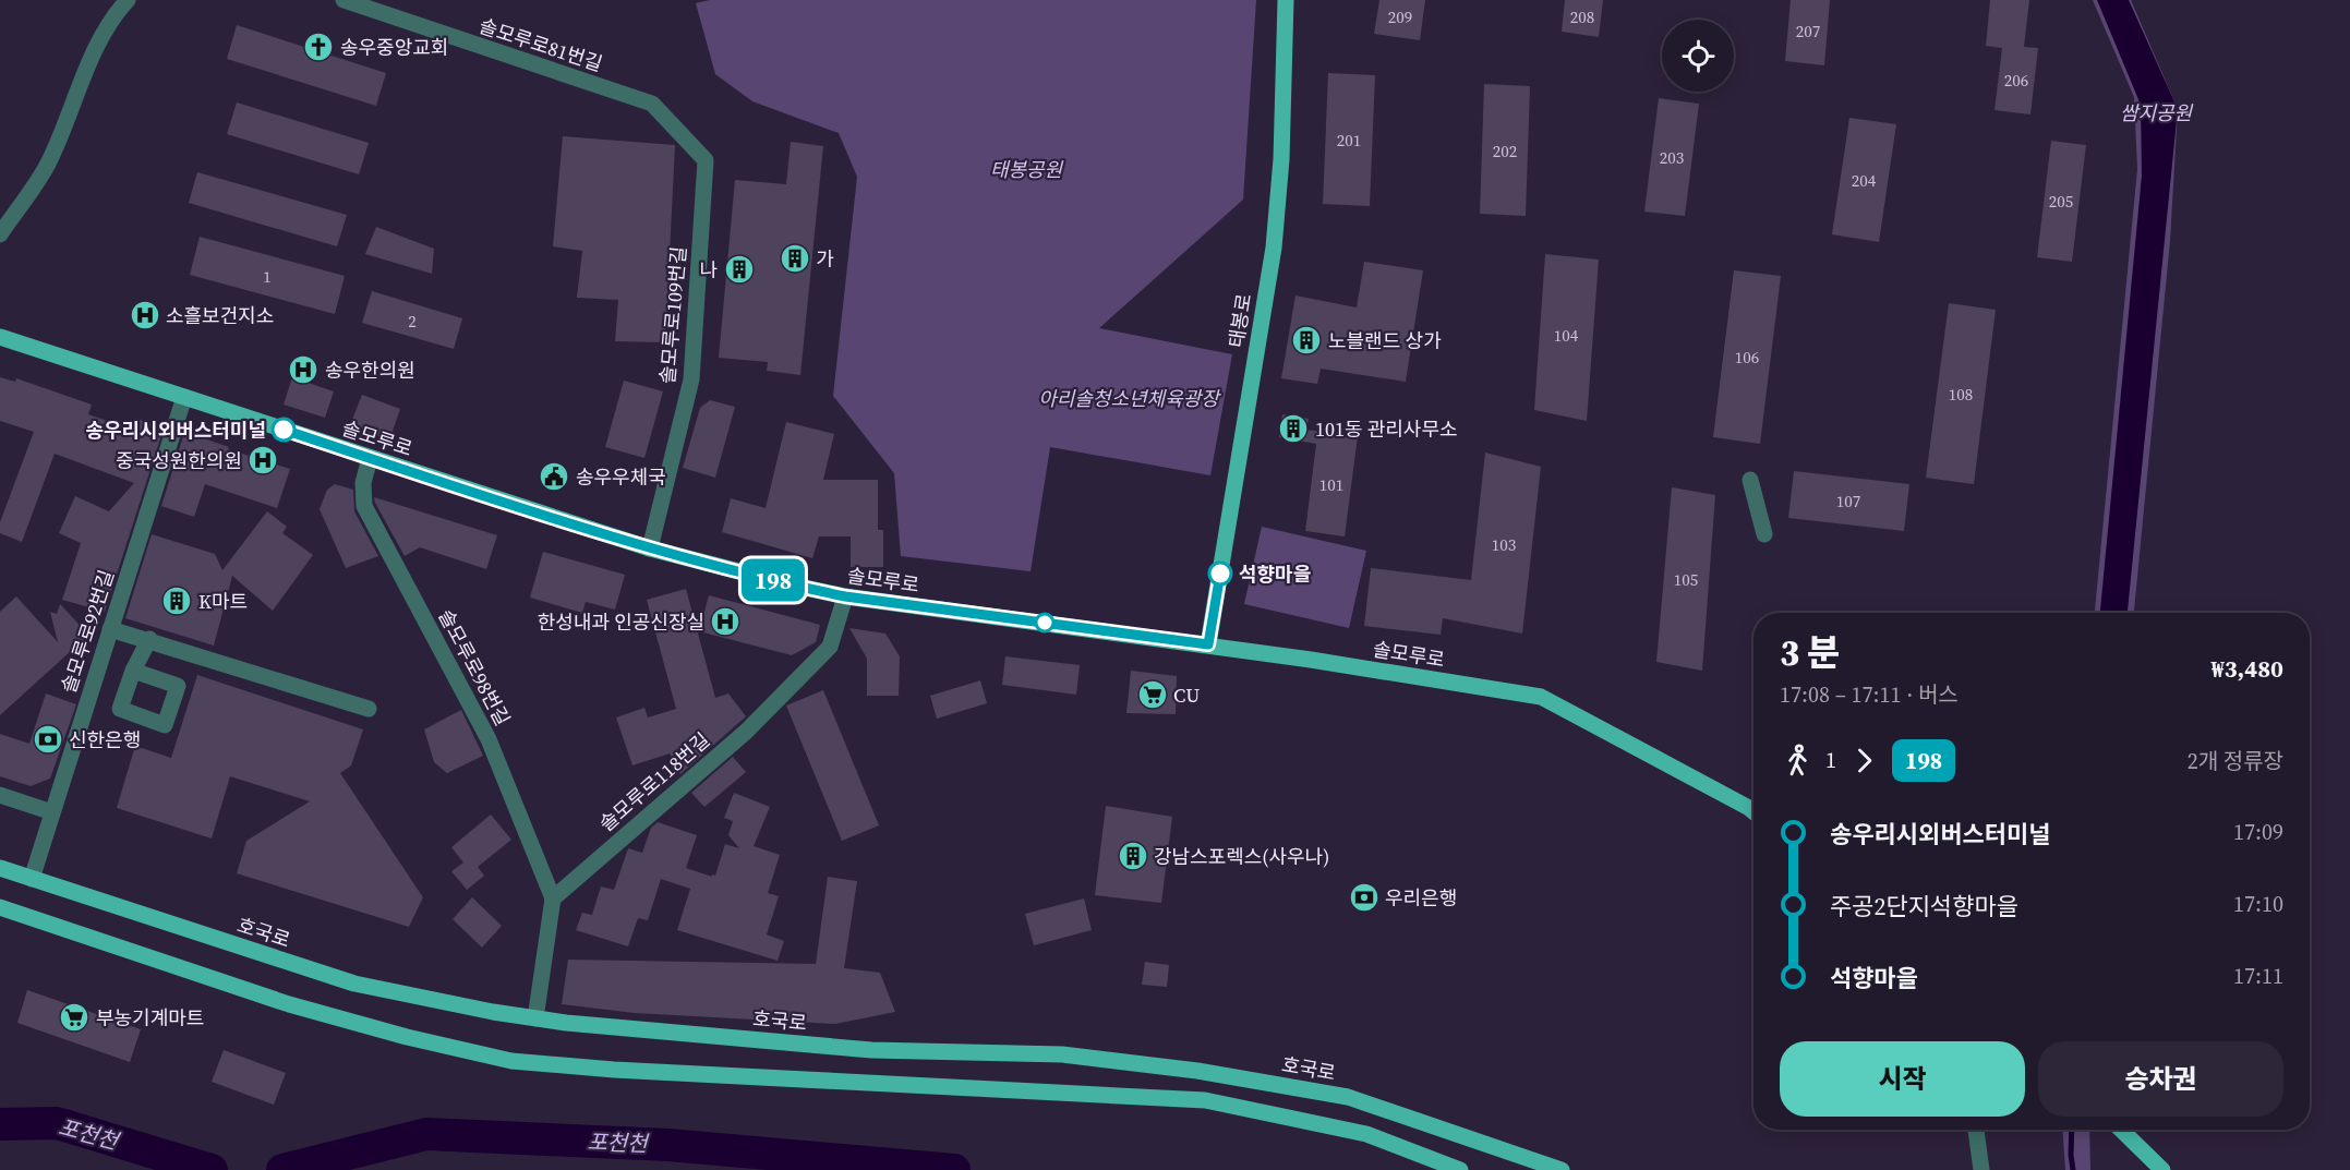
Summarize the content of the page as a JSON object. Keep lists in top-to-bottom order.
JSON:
{
  "streets": {
    "main road": ["태봉로", "솔모루로", "호국로"],
    "street": [
      "솔모루로81번길",
      "솔모루로109번길",
      "솔모루로92번길",
      "솔모루로98번길",
      "솔모루로118번길"
    ]
  },
  "crossings": [
    ["솔모루로81번길", "솔모루로109번길"],
    ["솔모루로109번길", "솔모루로"],
    ["태봉로", "솔모루로"],
    ["솔모루로", "솔모루로92번길"],
    ["솔모루로", "솔모루로98번길"],
    ["솔모루로", "솔모루로118번길"],
    ["솔모루로92번길", "호국로"],
    ["솔모루로98번길", "솔모루로118번길"]
  ],
  "water": ["포천천"],
  "parks": ["쌈지공원", "태봉공원", "아리솔청소년체육광장"],
  "places": {
    "church": ["송우중앙교회"],
    "building": [
      "가",
      "나",
      "노블랜드 상가",
      "101동 관리사무소",
      "K마트",
      "강남스포렉스(사우나)"
    ],
    "hospital": [
      "소흘보건지소",
      "송우한의원",
      "중국성원한의원",
      "한성내과 인공신장실"
    ],
    "other": ["송우리시외버스터미널", "석향마을"],
    "public building": ["송우우체국"],
    "supermarket": ["CU", "부농기계마트"],
    "bank": ["신한은행", "우리은행"]
  },
  "lines": ["bus line 198"],
  "house_numbers": [
    "209",
    "208",
    "207",
    "206",
    "201",
    "202",
    "203",
    "204",
    "205",
    "1",
    "2",
    "104",
    "106",
    "108",
    "101",
    "107",
    "103",
    "105"
  ],
  "page": {
    "on_map": "198",
    "heading": ["3 분", "17:08 – 17:11 · 버스", "₩3,480"],
    "legs": ["1", "198", "2개 정류장"],
    "list": [
      {
        "name": "송우리시외버스터미널",
        "value": "17:09"
      },
      {
        "name": "주공2단지석향마을",
        "value": "17:10"
      },
      {
        "name": "석향마을",
        "value": "17:11"
      }
    ],
    "buttons": ["시작", "승차권"]
  }
}
